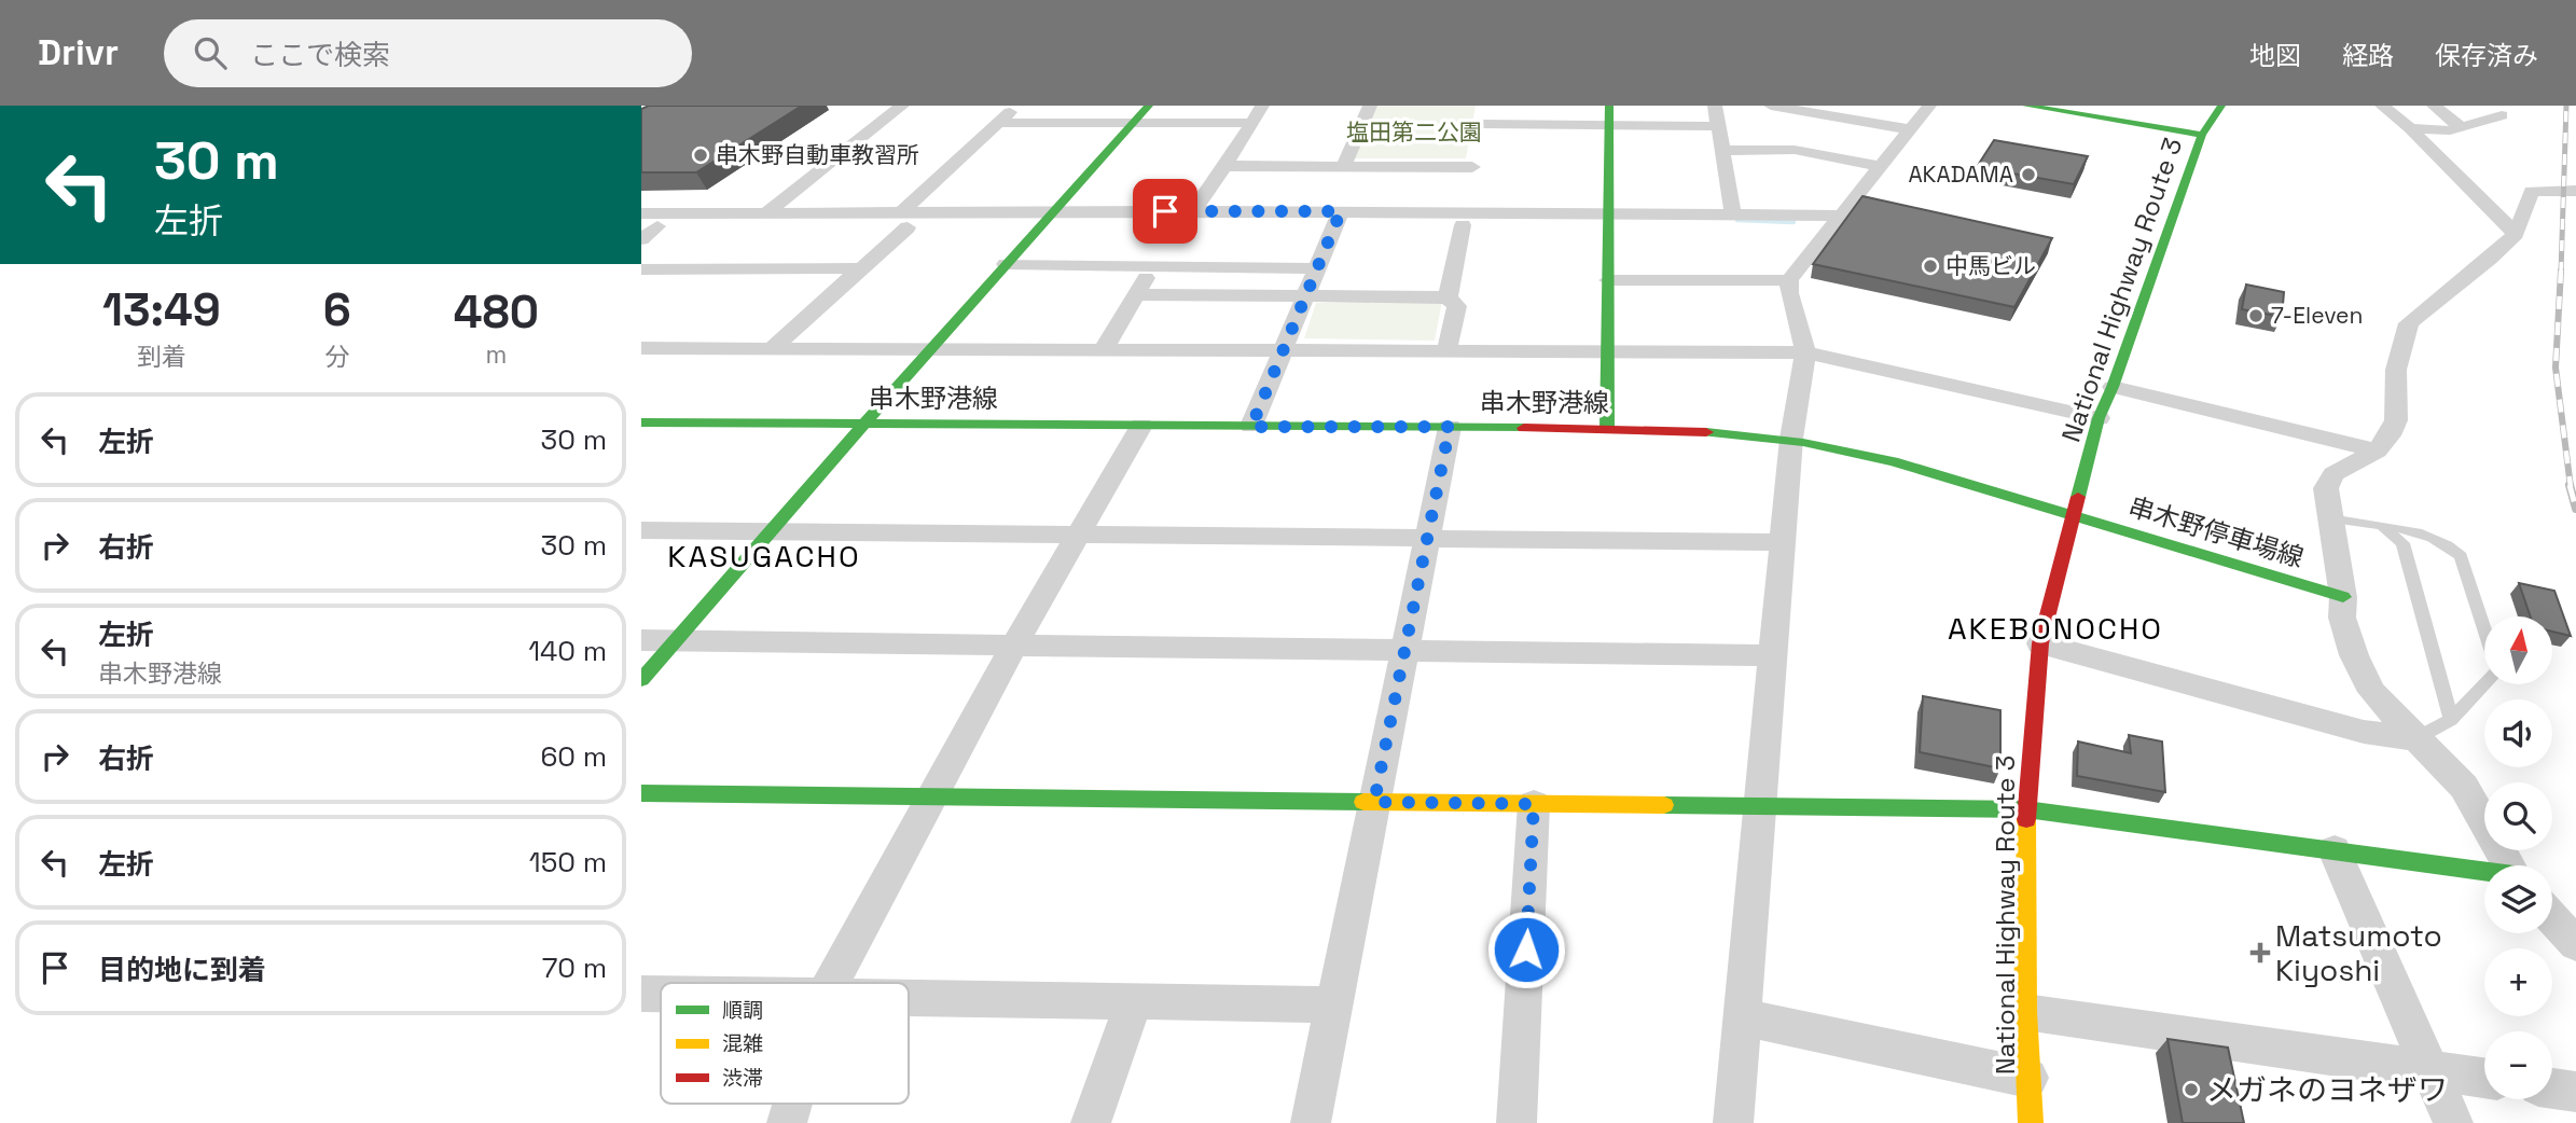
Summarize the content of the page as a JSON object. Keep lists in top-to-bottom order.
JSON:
{
  "streets": {
    "main road": ["National Highway Route 3", "串木野港線", "串木野停車場線"]
  },
  "crossings": [
    ["National Highway Route 3", "串木野港線"],
    ["National Highway Route 3", "串木野停車場線"],
    ["串木野港線", "串木野停車場線"]
  ],
  "districts": ["KASUGACHO", "AKEBONOCHO"],
  "parks": ["塩田第二公園"],
  "places": {
    "other": [
      "串木野自動車教習所",
      "AKADAMA",
      "中馬ビル",
      "7-Eleven",
      "メガネのヨネザワ"
    ],
    "health": ["Matsumoto Kiyoshi"]
  },
  "legend": ["順調", "混雑", "渋滞"],
  "north": "top",
  "page": {
    "header": "Drivr",
    "search": "ここで検索",
    "nav": ["地図", "経路", "保存済み"],
    "turn": ["30 m", "左折"],
    "eta": [
      "13:49",
      "到着",
      "6",
      "分",
      "480",
      "m"
    ],
    "list": [
      {
        "name": "左折",
        "value": "30 m"
      },
      {
        "name": "右折",
        "value": "30 m"
      },
      {
        "name": "左折",
        "note": "串木野港線",
        "value": "140 m"
      },
      {
        "name": "右折",
        "value": "60 m"
      },
      {
        "name": "左折",
        "value": "150 m"
      },
      {
        "name": "目的地に到着",
        "value": "70 m"
      }
    ],
    "map_buttons": ["+", "−"]
  }
}
